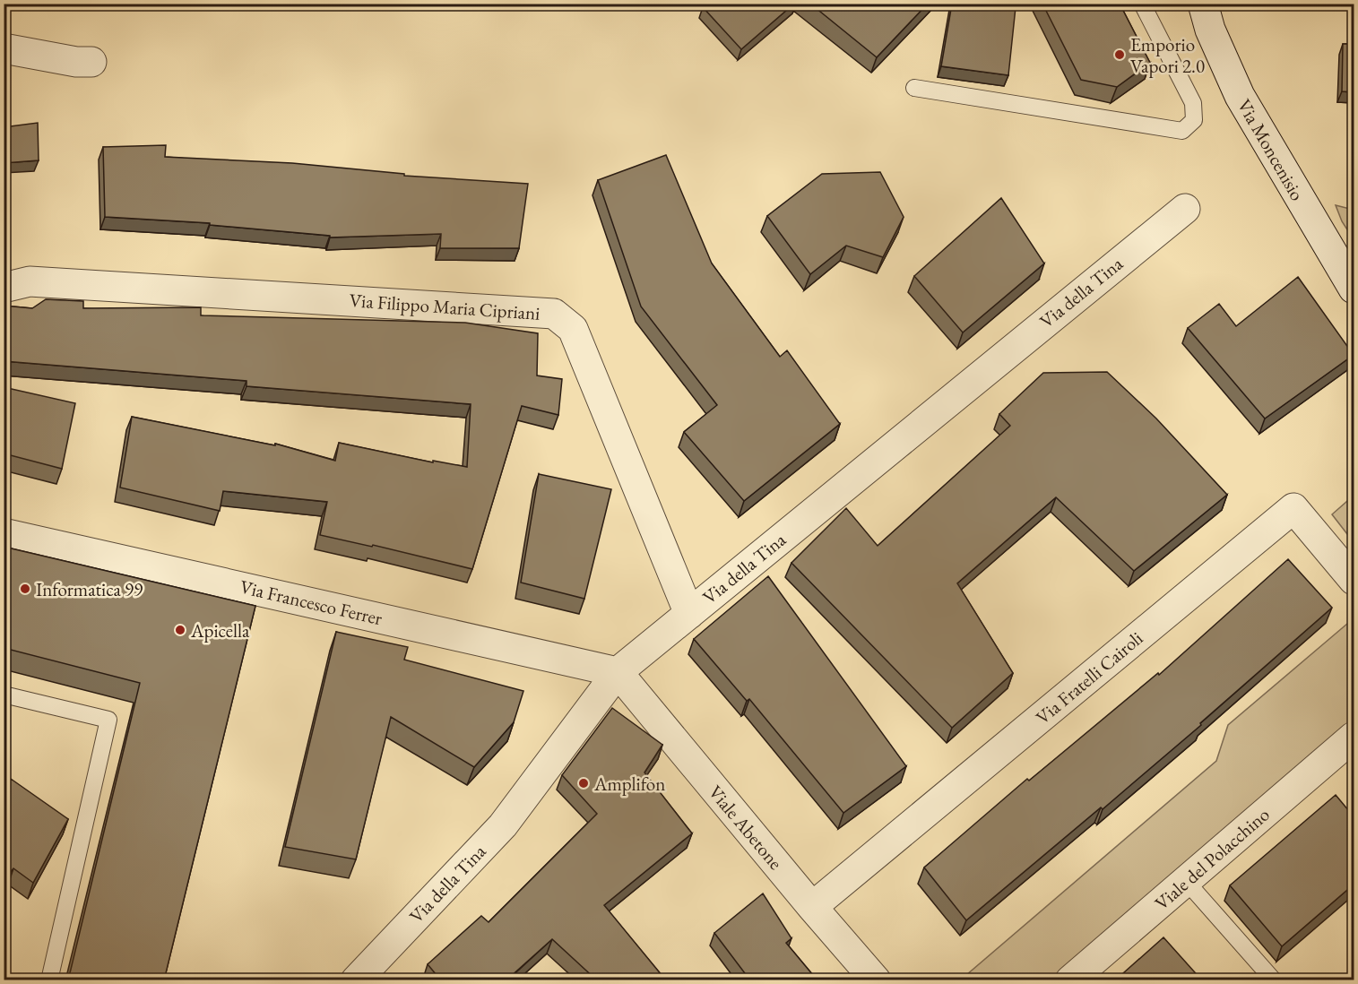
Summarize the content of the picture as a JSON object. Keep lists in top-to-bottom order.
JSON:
{
  "streets": {
    "street": [
      "Via Moncenisio",
      "Via della Tina",
      "Via Filippo Maria Cipriani",
      "Via Francesco Ferrer",
      "Via Fratelli Cairoli",
      "Viale Abetone",
      "Viale del Polacchino"
    ]
  },
  "crossings": [
    ["Via della Tina", "Via Filippo Maria Cipriani"],
    ["Via della Tina", "Via Francesco Ferrer"],
    ["Via della Tina", "Viale Abetone"],
    ["Via Francesco Ferrer", "Viale Abetone"],
    ["Via Fratelli Cairoli", "Viale Abetone"]
  ],
  "places": [
    "Emporio Vapori 2.0",
    "Informatica 99",
    "Apicella",
    "Amplifon"
  ]
}
